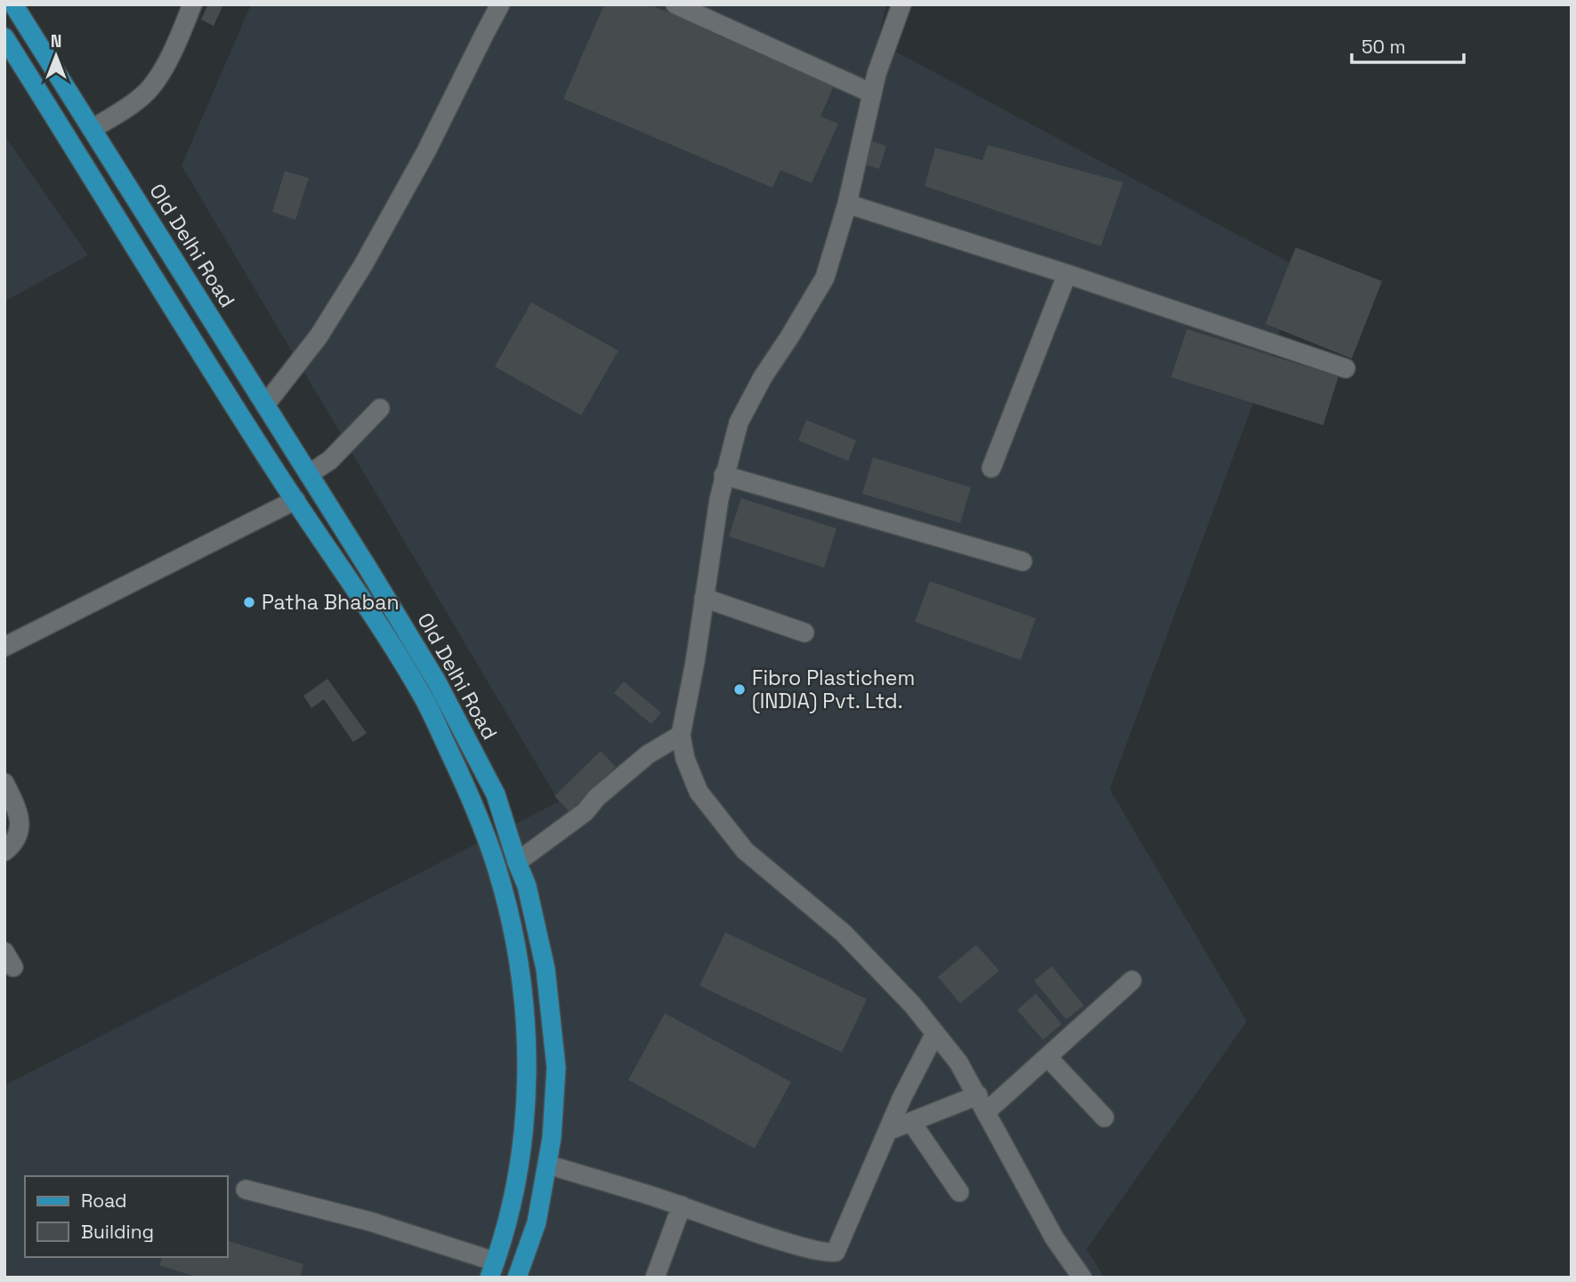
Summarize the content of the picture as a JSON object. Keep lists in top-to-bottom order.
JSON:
{
  "streets": {
    "main road": ["Old Delhi Road"]
  },
  "places": ["Patha Bhaban", "Fibro Plastichem (INDIA) Pvt. Ltd."],
  "legend": ["Road", "Building"],
  "scale_bar": "50 m",
  "north": "top"
}
